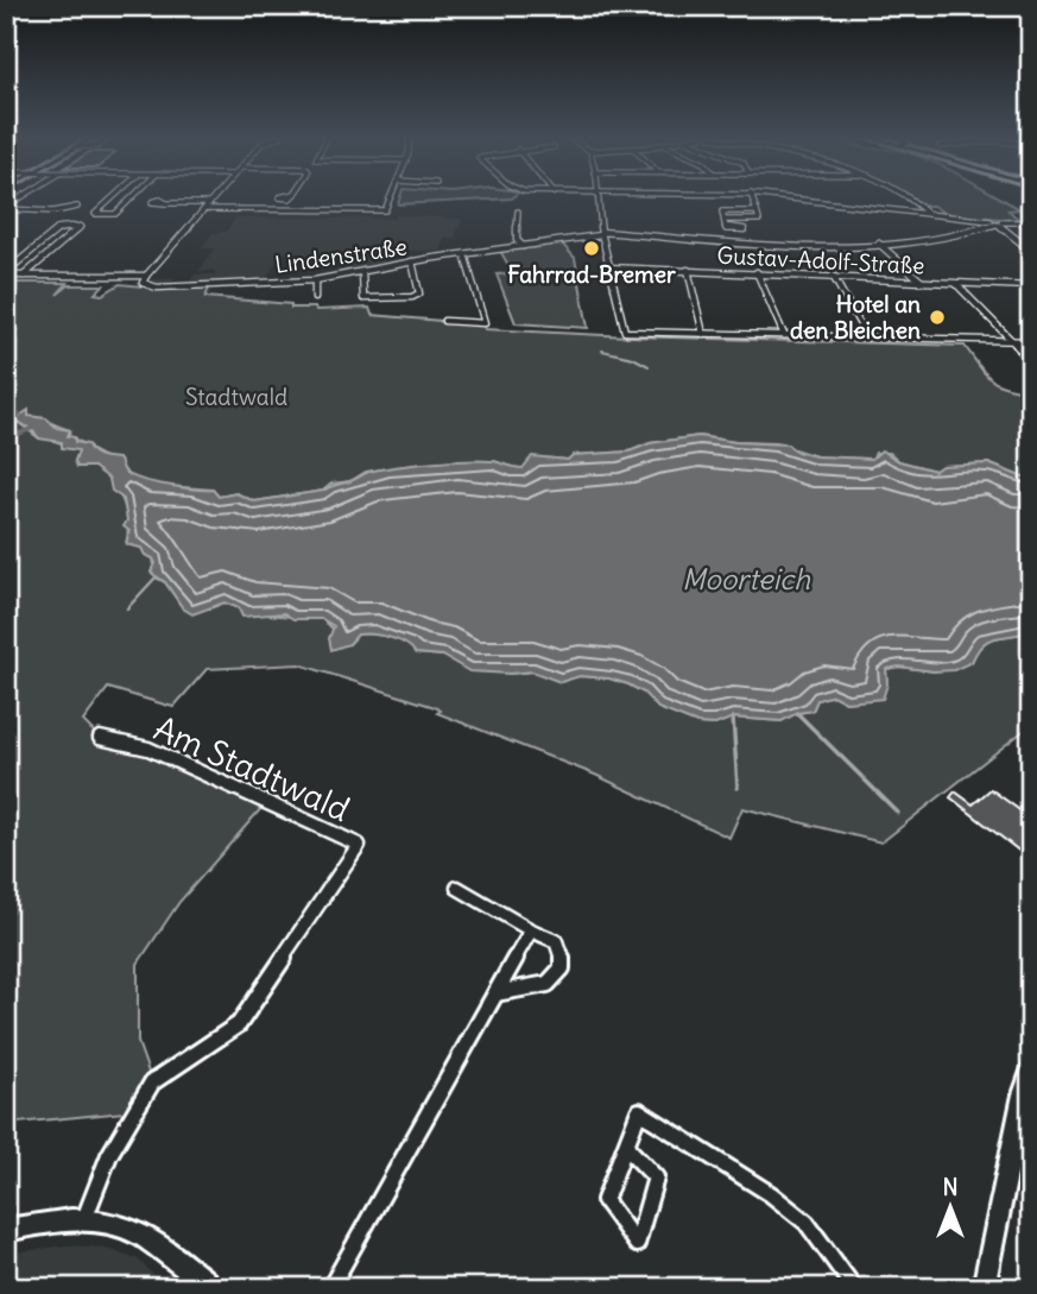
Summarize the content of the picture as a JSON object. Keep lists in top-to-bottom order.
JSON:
{
  "streets": {
    "street": ["Lindenstraße", "Gustav-Adolf-Straße", "Am Stadtwald"]
  },
  "water": ["Moorteich"],
  "parks": ["Stadtwald"],
  "places": ["Fahrrad-Bremer", "Hotel an den Bleichen"],
  "north": "top"
}
